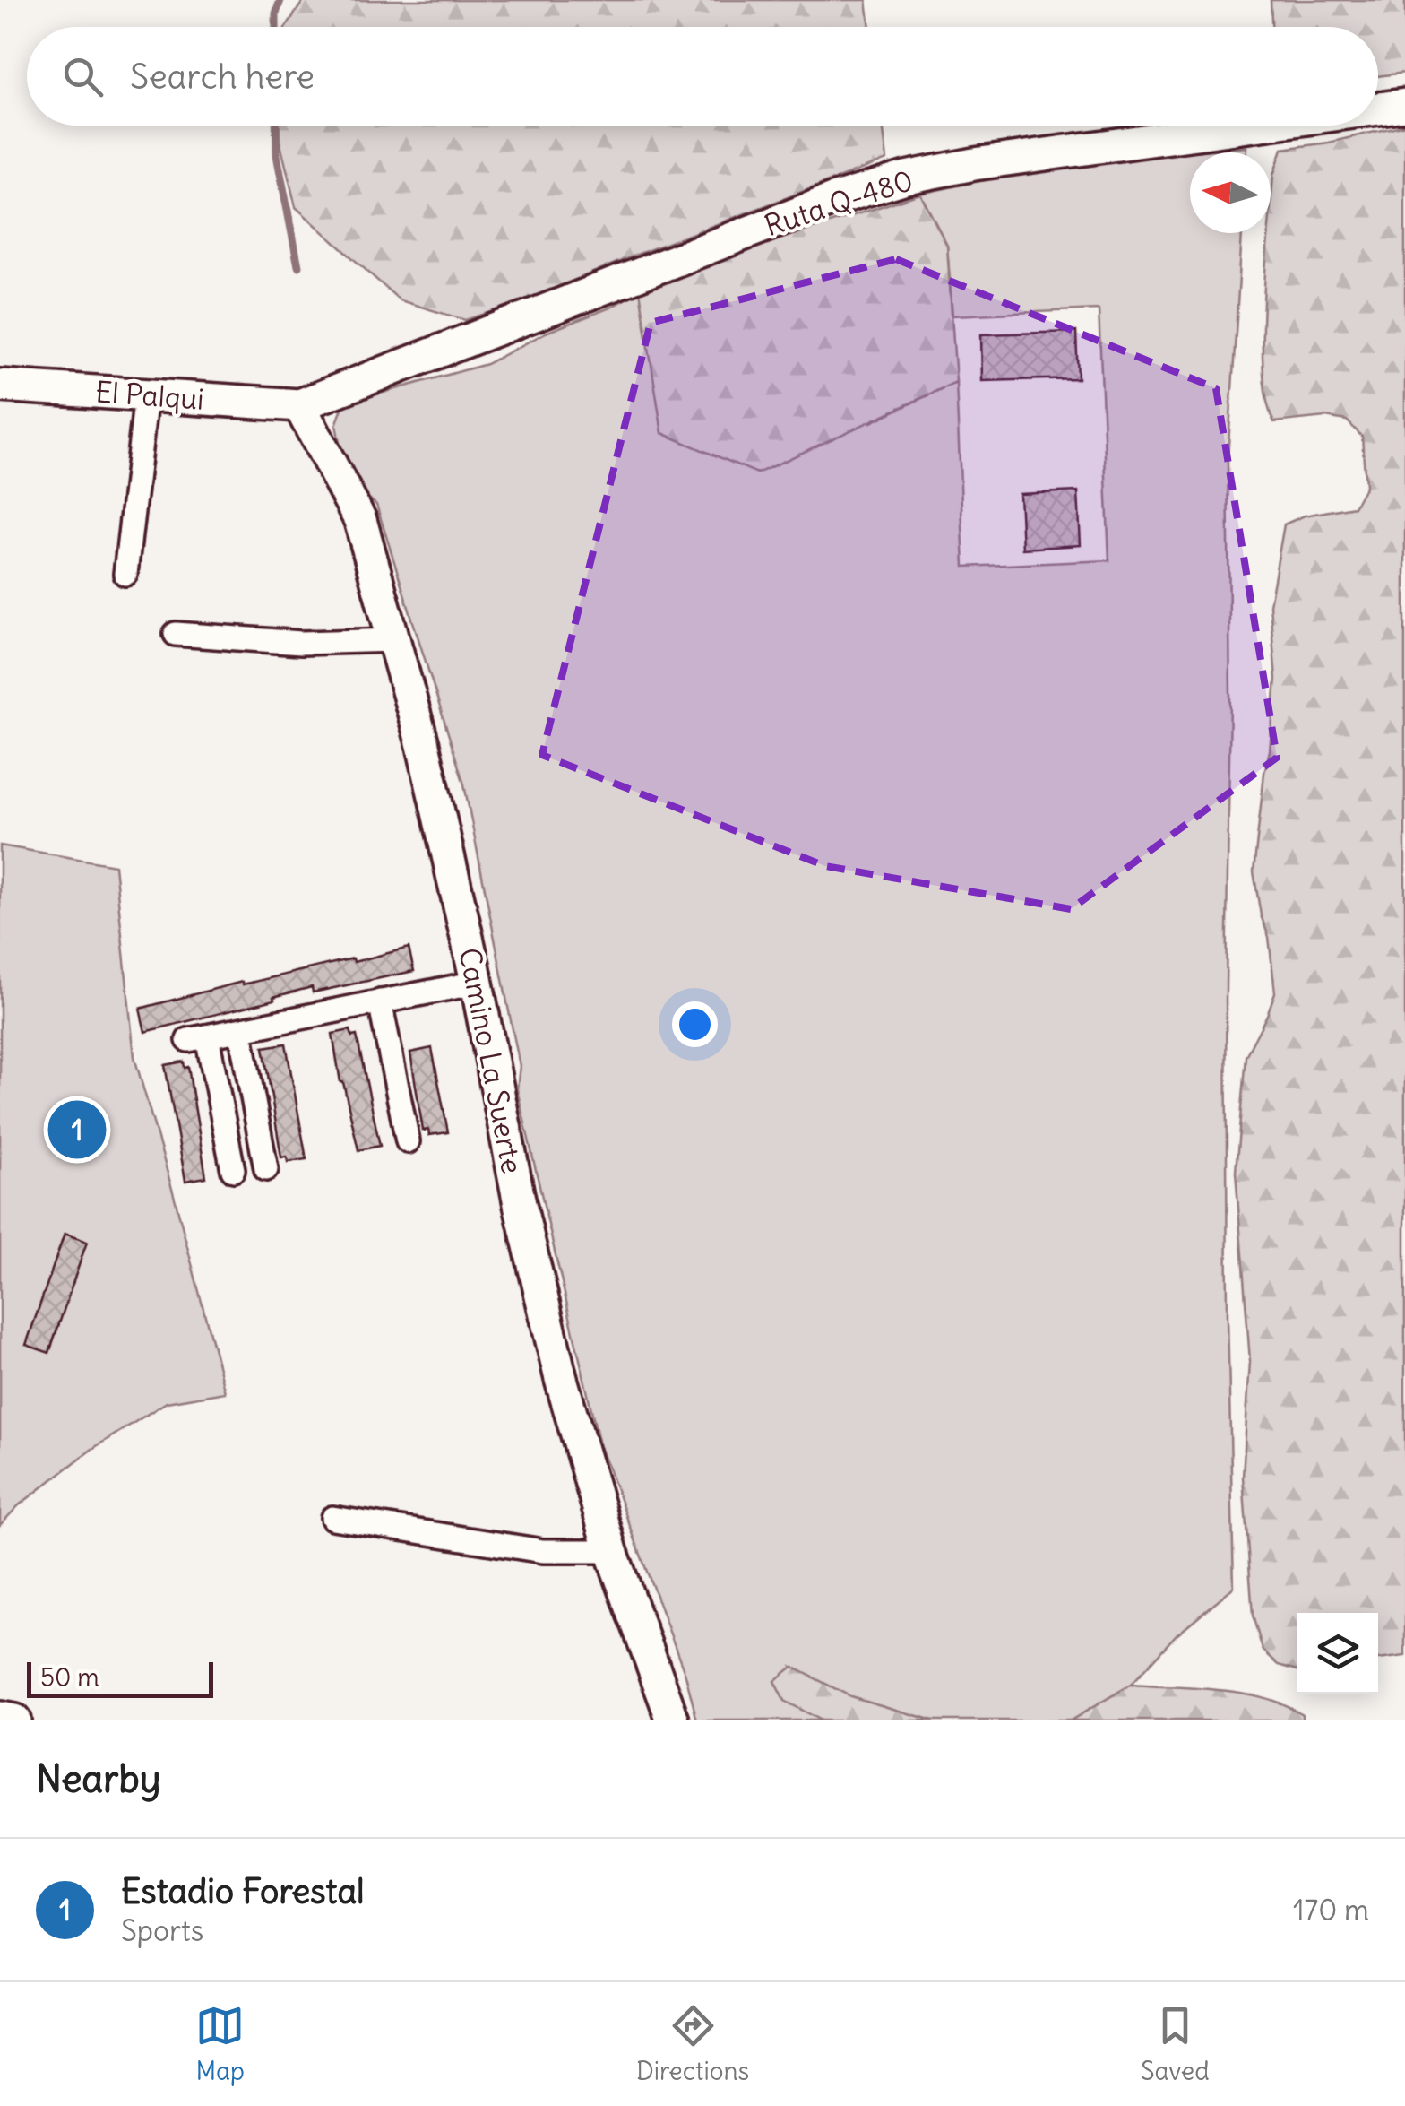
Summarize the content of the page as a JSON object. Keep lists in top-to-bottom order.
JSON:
{
  "streets": {
    "street": ["Ruta Q-480", "El Palqui", "Camino La Suerte"]
  },
  "crossings": [
    ["Ruta Q-480", "El Palqui"],
    ["Ruta Q-480", "Camino La Suerte"],
    ["El Palqui", "Camino La Suerte"]
  ],
  "scale_bar": "50 m",
  "north": "left",
  "page": {
    "search": "Search here",
    "pins": "1",
    "scale": "50 m",
    "heading": "Nearby",
    "list": [
      {
        "mark": "1",
        "name": "Estadio Forestal",
        "note": "Sports",
        "value": "170 m"
      }
    ],
    "nav": ["Map", "Directions", "Saved"]
  }
}
